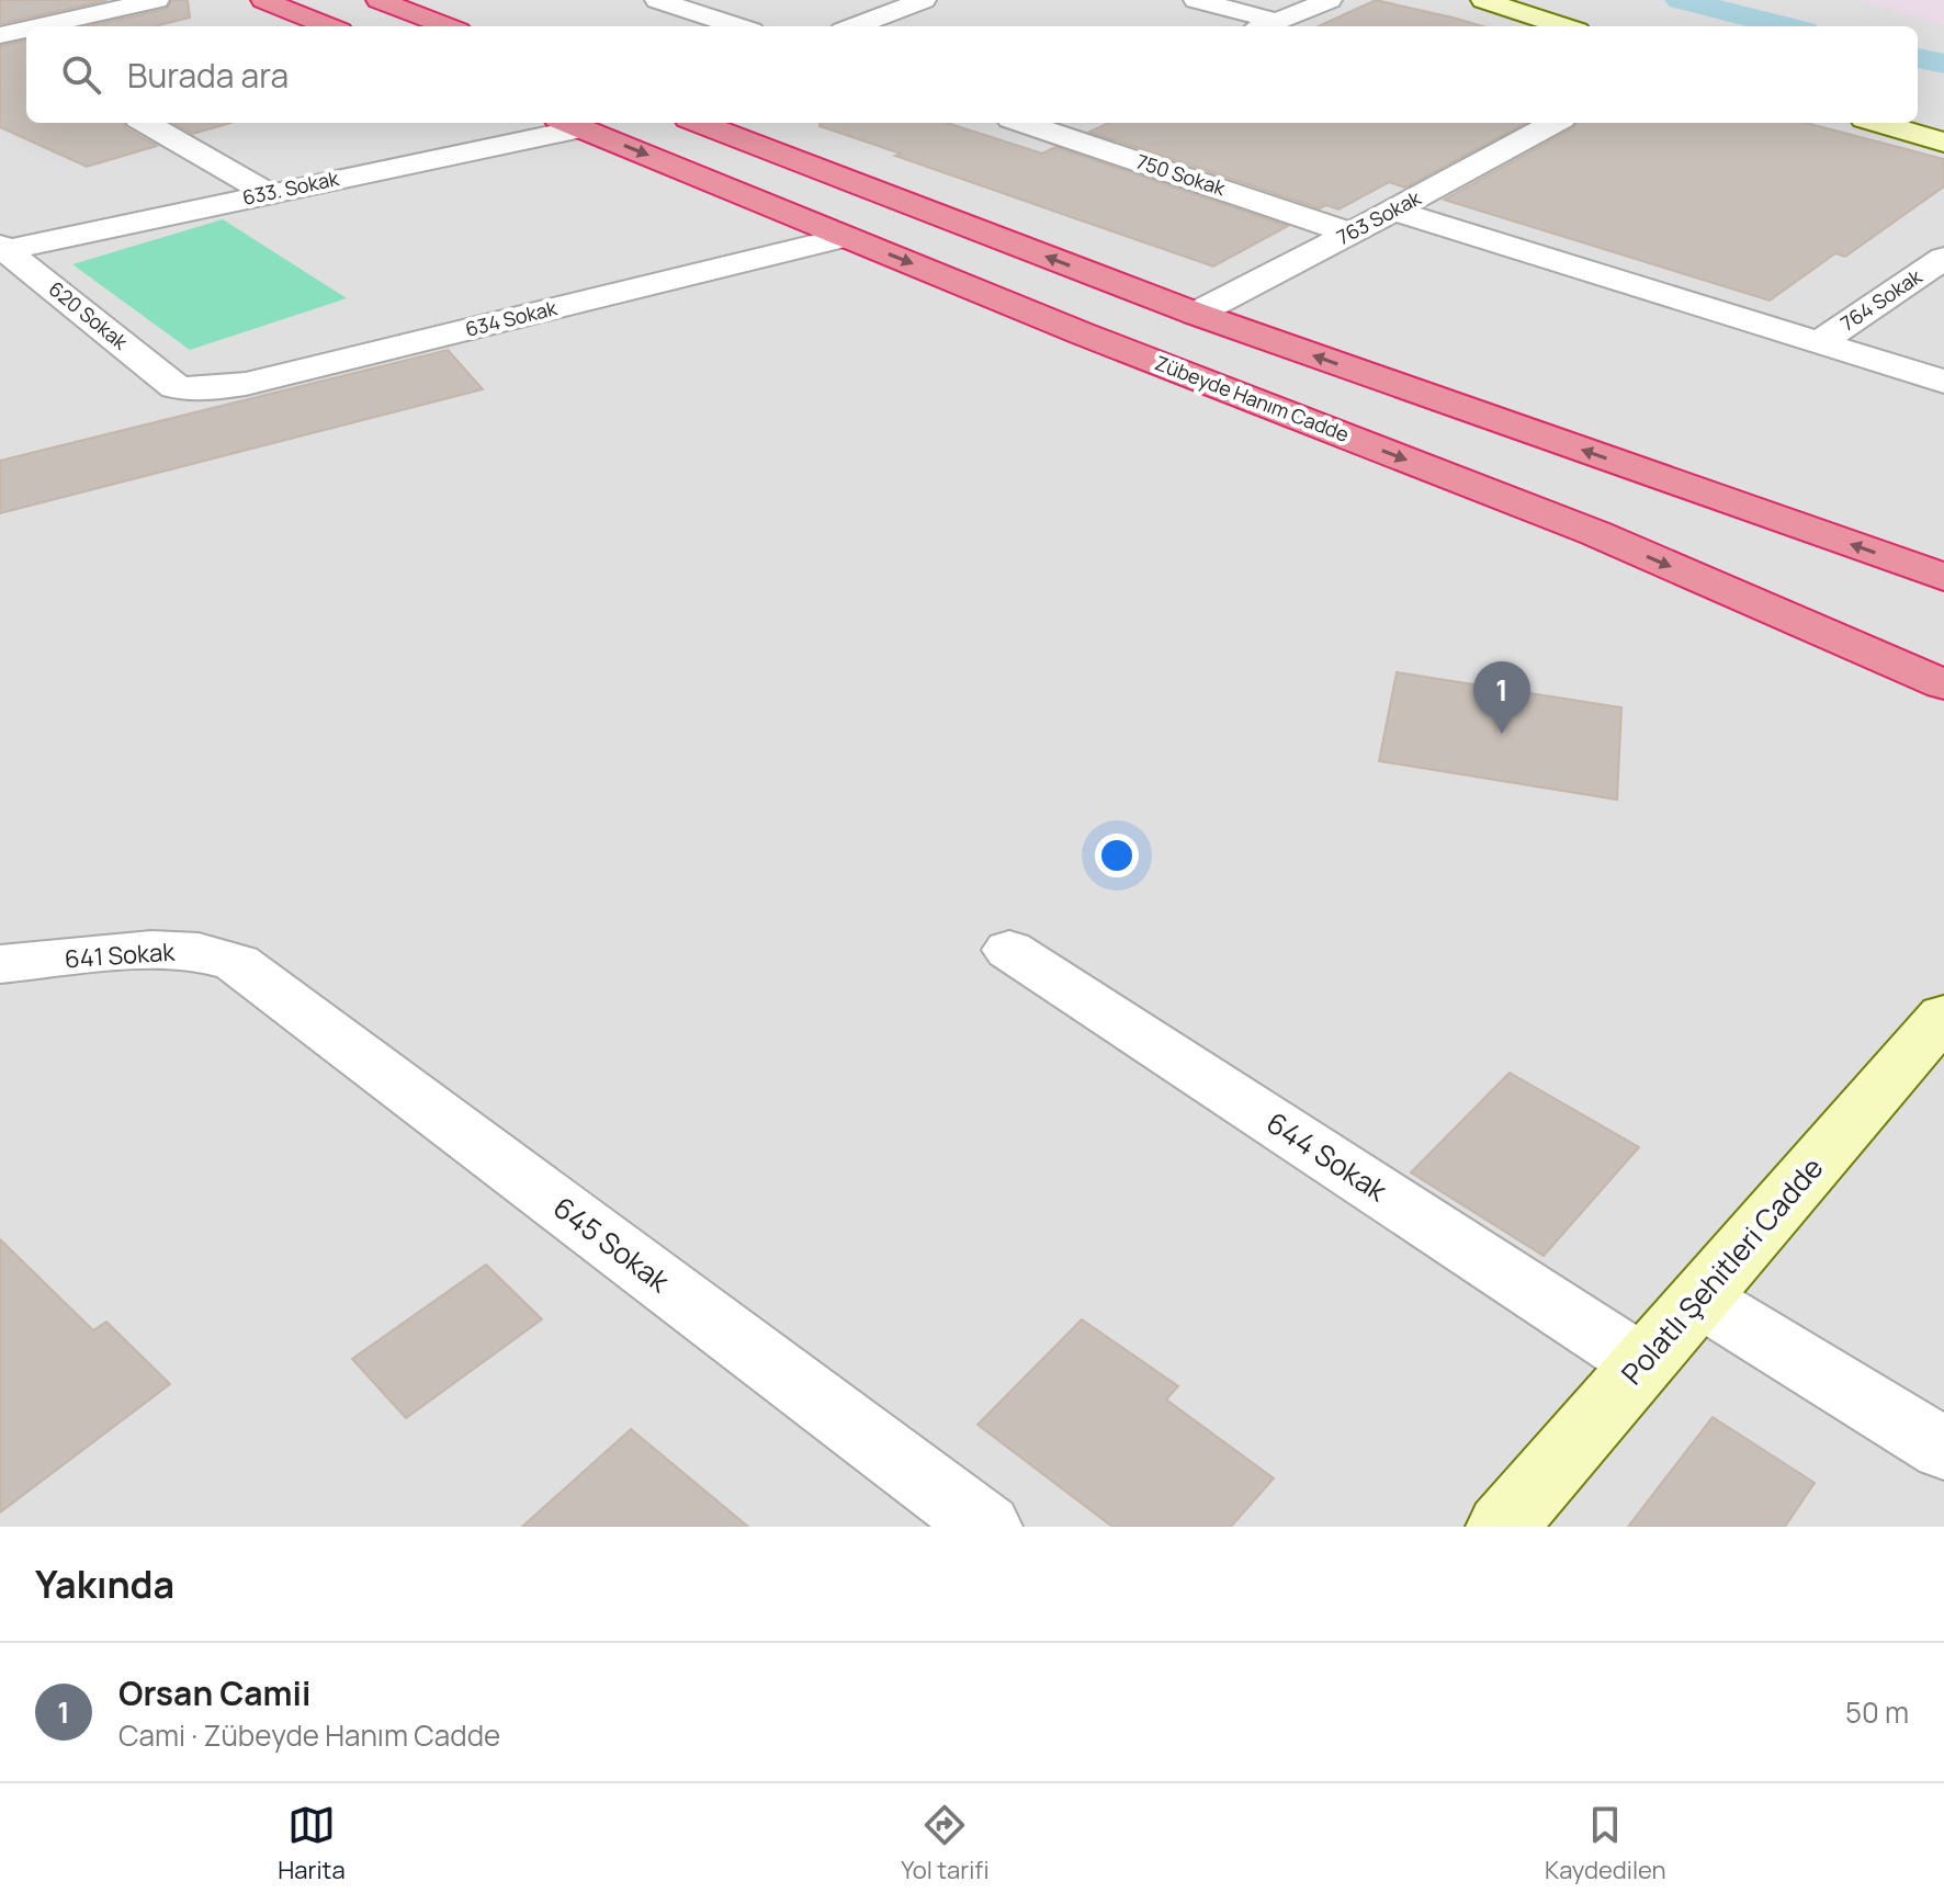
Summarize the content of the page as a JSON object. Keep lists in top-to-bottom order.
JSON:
{
  "streets": {
    "highway": ["Zübeyde Hanım Cadde"],
    "street": [
      "750 Sokak",
      "633. Sokak",
      "763 Sokak",
      "764 Sokak",
      "620 Sokak",
      "634 Sokak",
      "641 Sokak",
      "644 Sokak",
      "645 Sokak",
      "Polatlı Şehitleri Cadde"
    ]
  },
  "crossings": [
    ["750 Sokak", "763 Sokak"],
    ["633. Sokak", "620 Sokak"],
    ["633. Sokak", "Zübeyde Hanım Cadde"],
    ["620 Sokak", "634 Sokak"],
    ["634 Sokak", "Zübeyde Hanım Cadde"],
    ["641 Sokak", "645 Sokak"],
    ["644 Sokak", "Polatlı Şehitleri Cadde"]
  ],
  "page": {
    "search": "Burada ara",
    "pins": "1",
    "heading": "Yakında",
    "list": [
      {
        "mark": "1",
        "name": "Orsan Camii",
        "note": "Cami · Zübeyde Hanım Cadde",
        "value": "50 m"
      }
    ],
    "nav": ["Harita", "Yol tarifi", "Kaydedilen"]
  }
}
